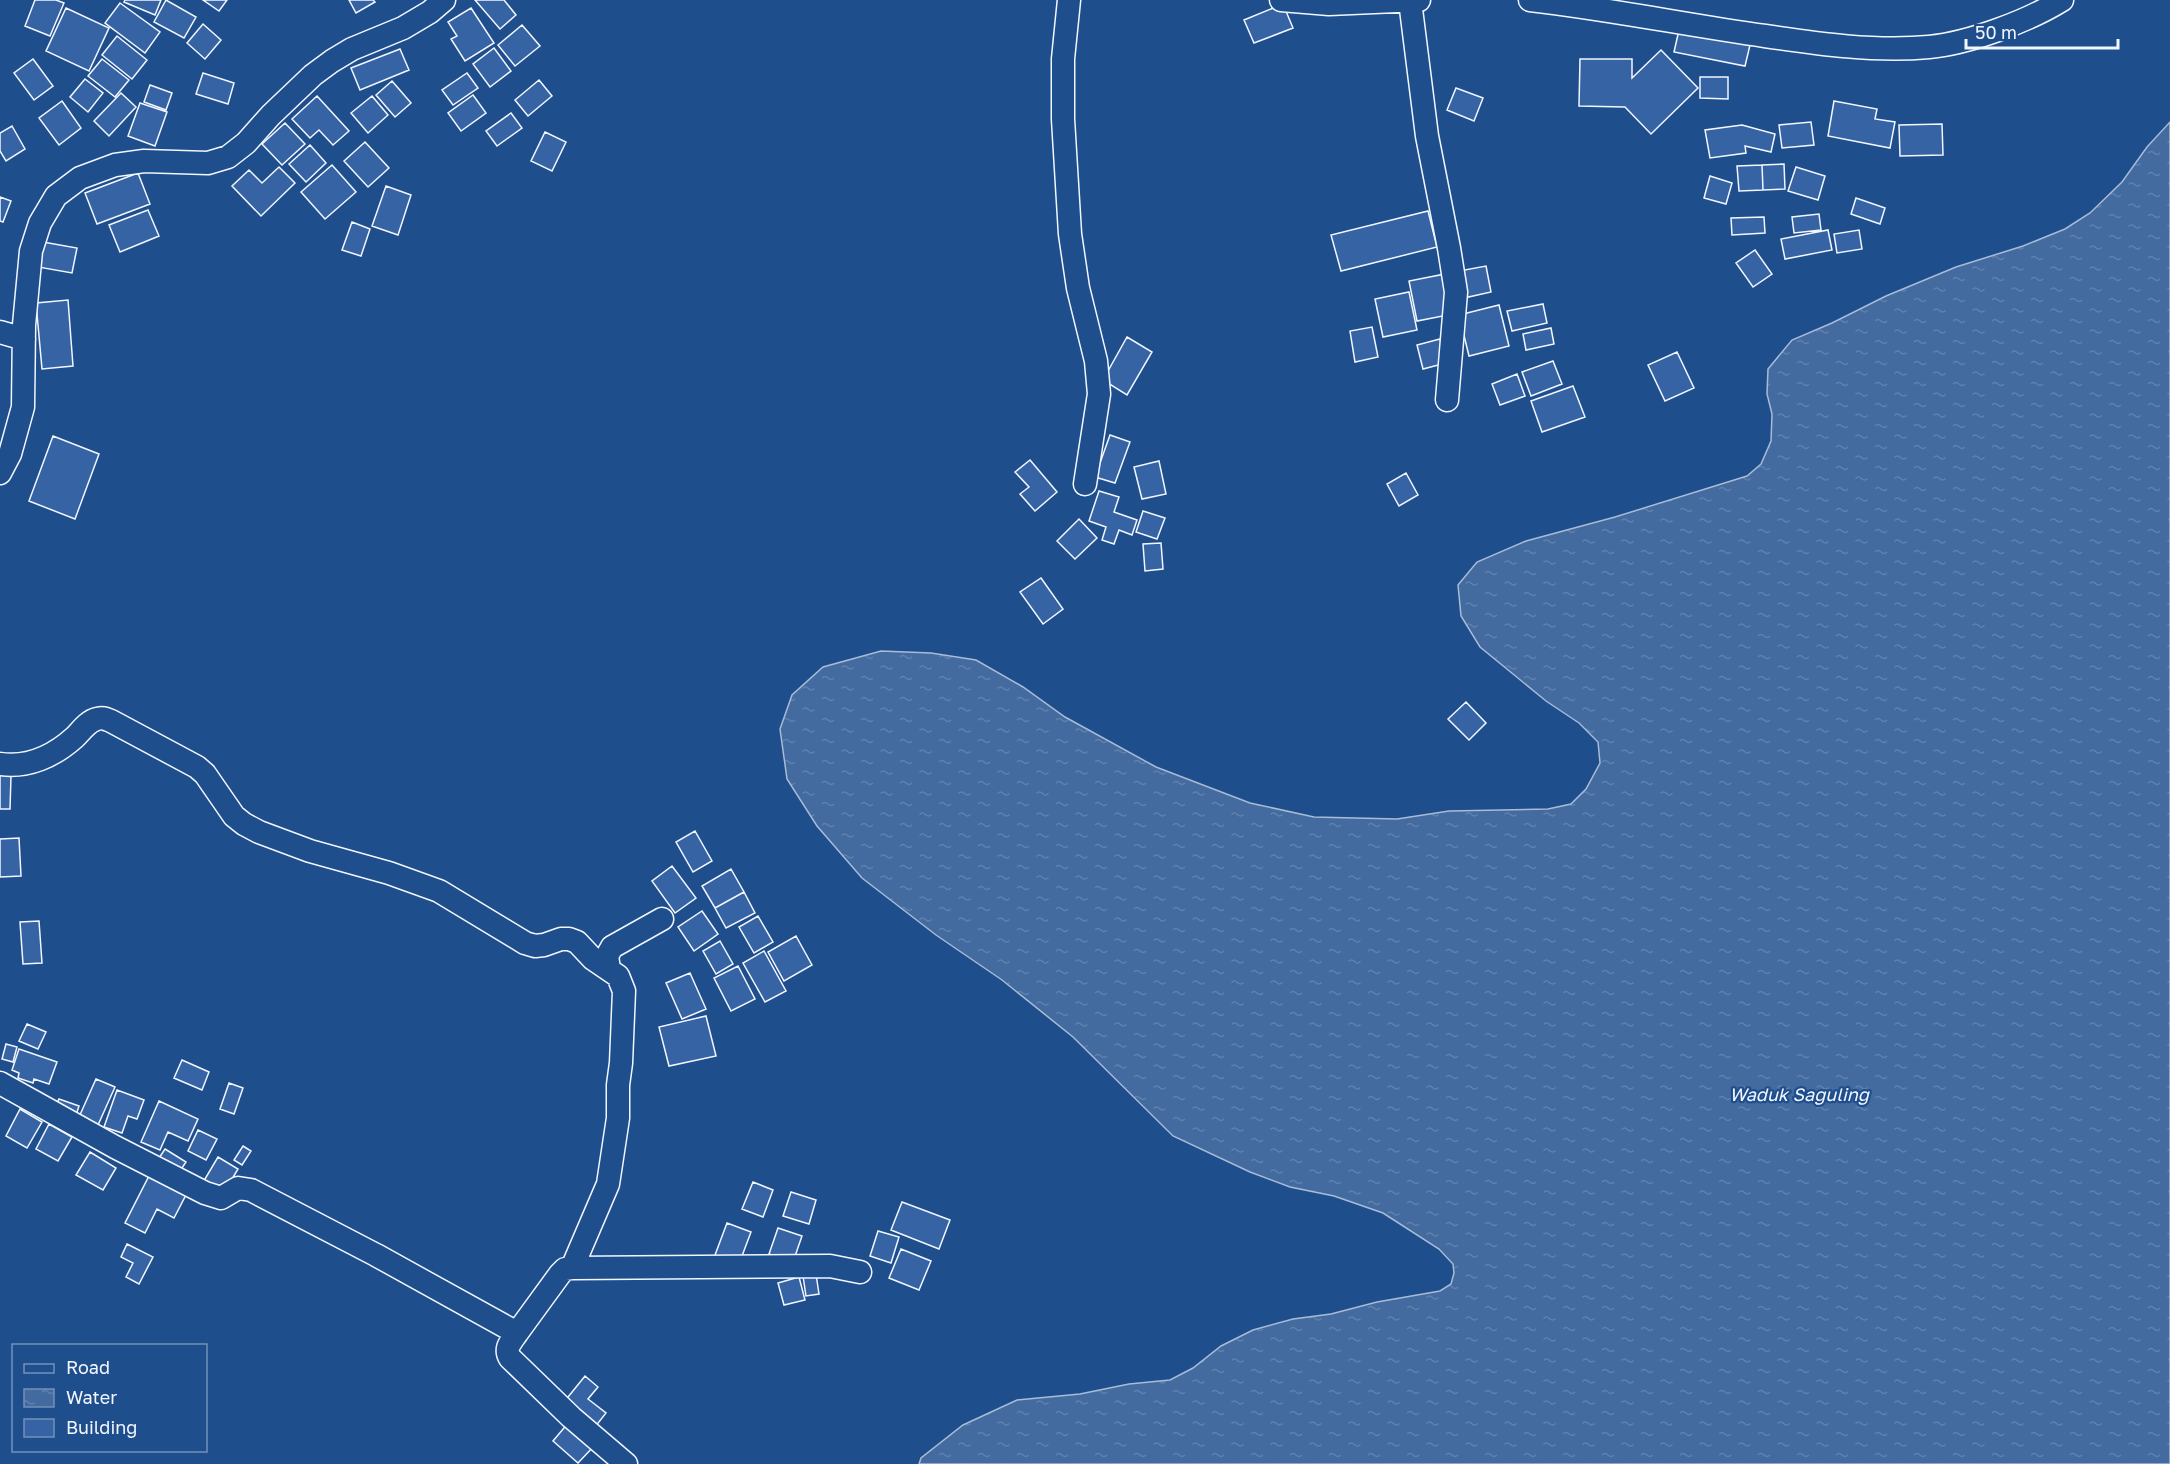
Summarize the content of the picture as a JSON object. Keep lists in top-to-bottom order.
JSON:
{
  "water": ["Waduk Saguling"],
  "legend": ["Road", "Water", "Building"],
  "scale_bar": "50 m"
}
